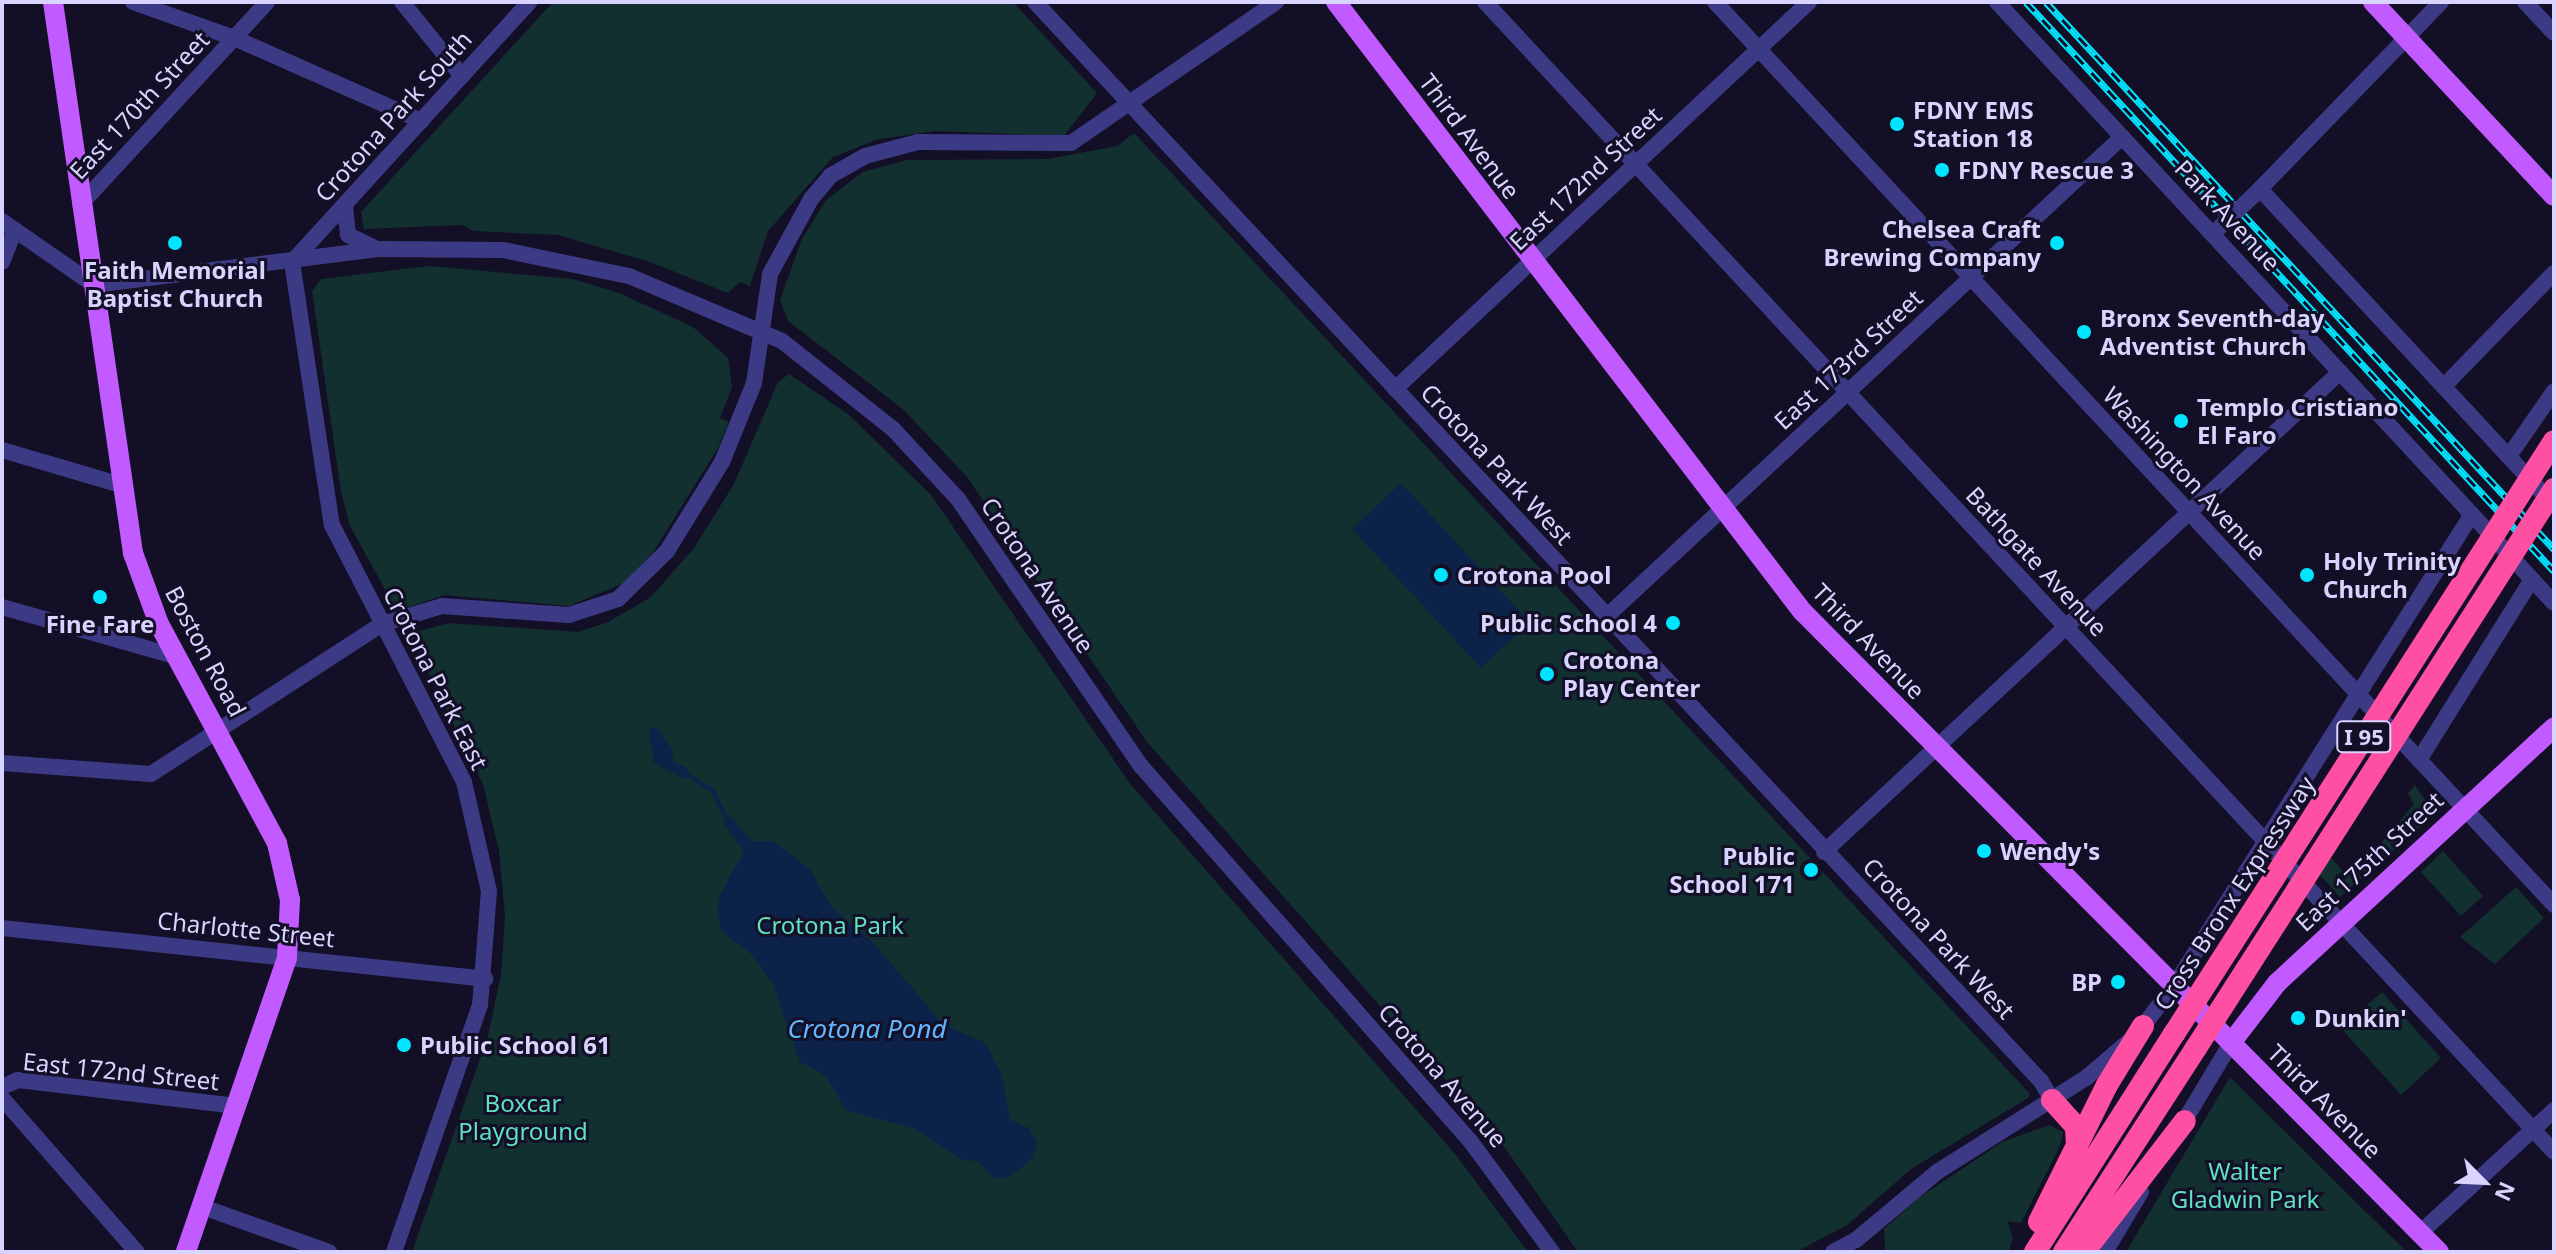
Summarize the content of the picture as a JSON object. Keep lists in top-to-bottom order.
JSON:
{
  "streets": {
    "highway": ["I 95", "Cross Bronx Expressway"],
    "main road": ["Third Avenue", "Boston Road", "East 175th Street"],
    "street": [
      "East 170th Street",
      "Crotona Park South",
      "East 172nd Street",
      "Park Avenue",
      "East 173rd Street",
      "Crotona Park West",
      "Washington Avenue",
      "Bathgate Avenue",
      "Crotona Avenue",
      "Crotona Park East",
      "Charlotte Street"
    ]
  },
  "crossings": [
    ["East 170th Street", "Boston Road"],
    ["Crotona Park South", "Crotona Avenue"],
    ["Crotona Park South", "Crotona Park East"],
    ["Third Avenue", "East 172nd Street"],
    ["Third Avenue", "East 173rd Street"],
    ["Third Avenue", "East 175th Street"],
    ["East 172nd Street", "Crotona Park West"],
    ["East 172nd Street", "Washington Avenue"],
    ["East 172nd Street", "Bathgate Avenue"],
    ["East 172nd Street", "Boston Road"],
    ["Park Avenue", "East 173rd Street"],
    ["East 173rd Street", "Crotona Park West"],
    ["East 173rd Street", "Washington Avenue"],
    ["East 173rd Street", "Bathgate Avenue"],
    ["Washington Avenue", "East 175th Street"],
    ["Bathgate Avenue", "East 175th Street"],
    ["Crotona Avenue", "Boston Road"],
    ["Crotona Avenue", "Crotona Park East"],
    ["Boston Road", "Charlotte Street"],
    ["Crotona Park East", "Charlotte Street"]
  ],
  "water": ["Crotona Pond"],
  "parks": ["Crotona Park", "Boxcar Playground", "Walter Gladwin Park"],
  "places": [
    "FDNY EMS Station 18",
    "FDNY Rescue 3",
    "Faith Memorial Baptist Church",
    "Chelsea Craft Brewing Company",
    "Bronx Seventh-day Adventist Church",
    "Templo Cristiano El Faro",
    "Crotona Pool",
    "Holy Trinity Church",
    "Fine Fare",
    "Public School 4",
    "Crotona Play Center",
    "Wendy's",
    "Public School 171",
    "BP",
    "Dunkin'",
    "Public School 61"
  ],
  "north": "bottom right"
}
